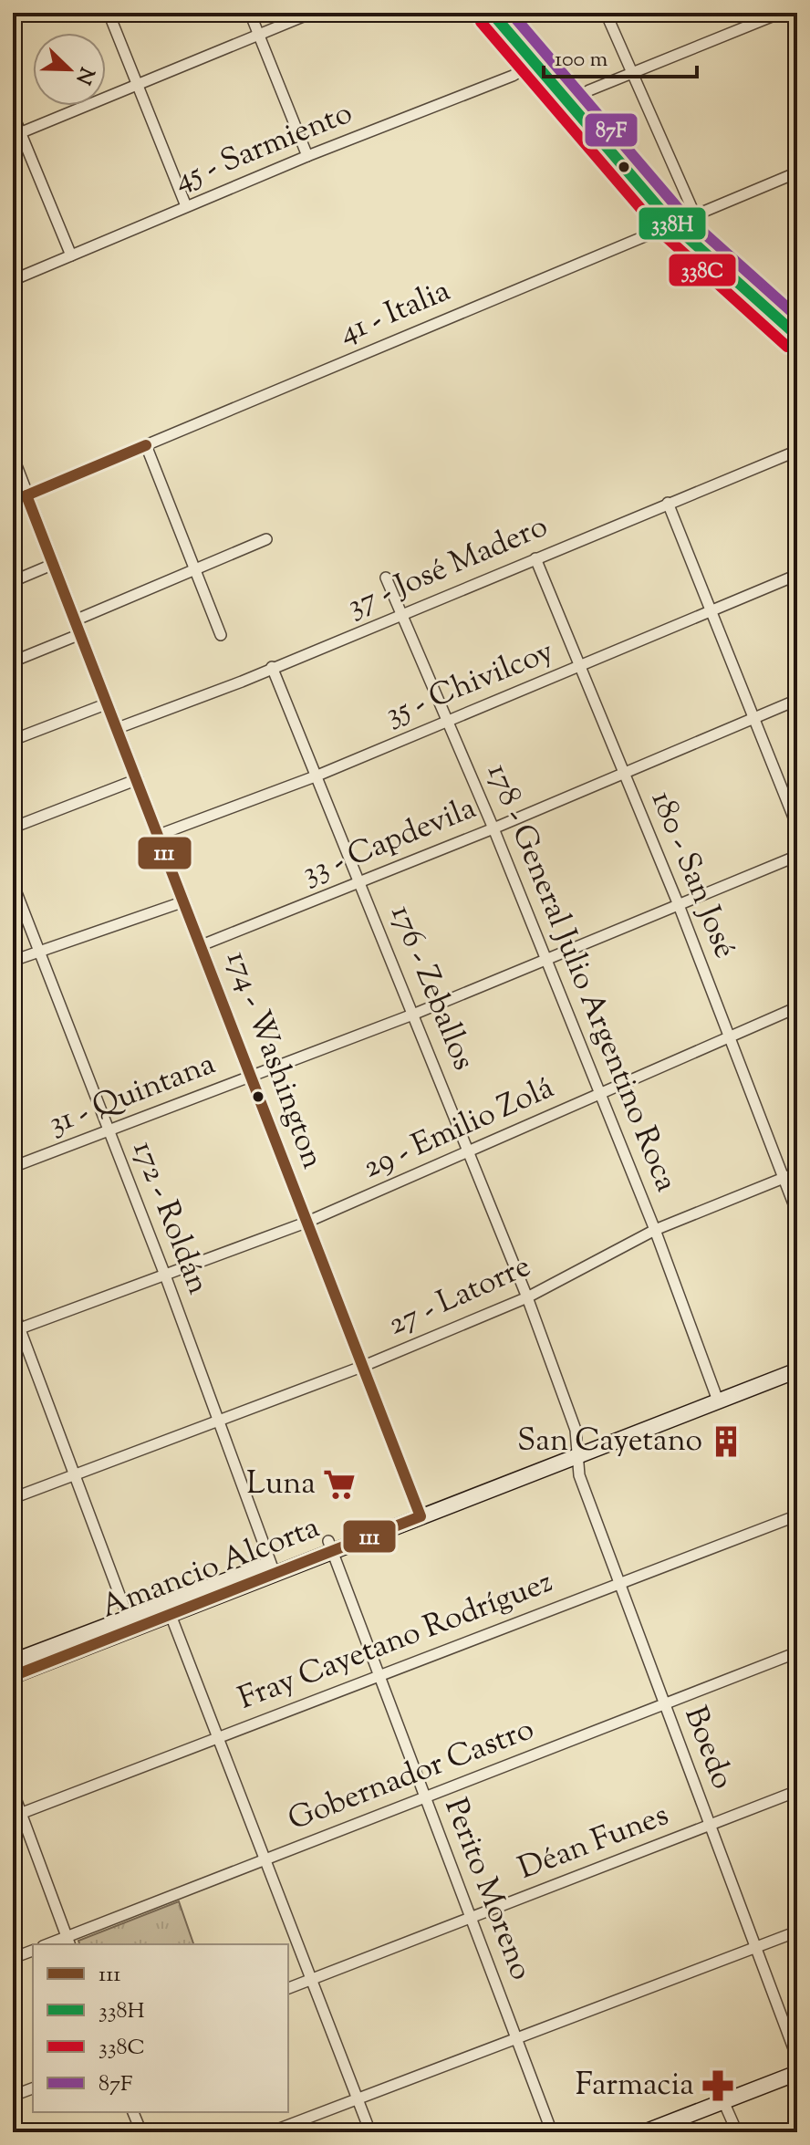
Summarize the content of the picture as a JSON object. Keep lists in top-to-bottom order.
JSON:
{
  "streets": {
    "main road": ["Amancio Alcorta"],
    "street": [
      "45 - Sarmiento",
      "41 - Italia",
      "37 - José Madero",
      "35 - Chivilcoy",
      "33 - Capdevila",
      "180 - San José",
      "178 - General Julio Argentino Roca",
      "176 - Zeballos",
      "174 - Washington",
      "31 - Quintana",
      "29 - Emilio Zolá",
      "172 - Roldán",
      "27 - Latorre",
      "Fray Cayetano Rodríguez",
      "Boedo",
      "Gobernador Castro",
      "Déan Funes",
      "Perito Moreno"
    ]
  },
  "crossings": [
    ["41 - Italia", "174 - Washington"],
    ["37 - José Madero", "180 - San José"],
    ["37 - José Madero", "178 - General Julio Argentino Roca"],
    ["37 - José Madero", "176 - Zeballos"],
    ["37 - José Madero", "174 - Washington"],
    ["35 - Chivilcoy", "180 - San José"],
    ["35 - Chivilcoy", "178 - General Julio Argentino Roca"],
    ["35 - Chivilcoy", "176 - Zeballos"],
    ["35 - Chivilcoy", "174 - Washington"],
    ["33 - Capdevila", "180 - San José"],
    ["33 - Capdevila", "178 - General Julio Argentino Roca"],
    ["33 - Capdevila", "176 - Zeballos"],
    ["33 - Capdevila", "174 - Washington"],
    ["180 - San José", "31 - Quintana"],
    ["180 - San José", "29 - Emilio Zolá"],
    ["180 - San José", "27 - Latorre"],
    ["178 - General Julio Argentino Roca", "31 - Quintana"],
    ["178 - General Julio Argentino Roca", "29 - Emilio Zolá"],
    ["178 - General Julio Argentino Roca", "27 - Latorre"],
    ["178 - General Julio Argentino Roca", "Amancio Alcorta"],
    ["176 - Zeballos", "31 - Quintana"],
    ["176 - Zeballos", "29 - Emilio Zolá"],
    ["176 - Zeballos", "27 - Latorre"],
    ["176 - Zeballos", "Amancio Alcorta"],
    ["176 - Zeballos", "Boedo"],
    ["174 - Washington", "31 - Quintana"],
    ["174 - Washington", "29 - Emilio Zolá"],
    ["174 - Washington", "27 - Latorre"],
    ["174 - Washington", "Amancio Alcorta"],
    ["31 - Quintana", "172 - Roldán"],
    ["29 - Emilio Zolá", "172 - Roldán"],
    ["172 - Roldán", "27 - Latorre"],
    ["172 - Roldán", "Amancio Alcorta"],
    ["Amancio Alcorta", "Boedo"],
    ["Amancio Alcorta", "Perito Moreno"],
    ["Fray Cayetano Rodríguez", "Boedo"],
    ["Fray Cayetano Rodríguez", "Perito Moreno"],
    ["Boedo", "Gobernador Castro"],
    ["Boedo", "Déan Funes"],
    ["Gobernador Castro", "Perito Moreno"],
    ["Déan Funes", "Perito Moreno"]
  ],
  "places": {
    "building": ["San Cayetano"],
    "supermarket": ["Luna"],
    "pharmacy": ["Farmacia"]
  },
  "lines": [
    "transit line 338H",
    "transit line 87F",
    "transit line 338C",
    "transit line 111"
  ],
  "legend": [
    "111",
    "338H",
    "338C",
    "87F"
  ],
  "scale_bar": "100 m",
  "north": "bottom right"
}
